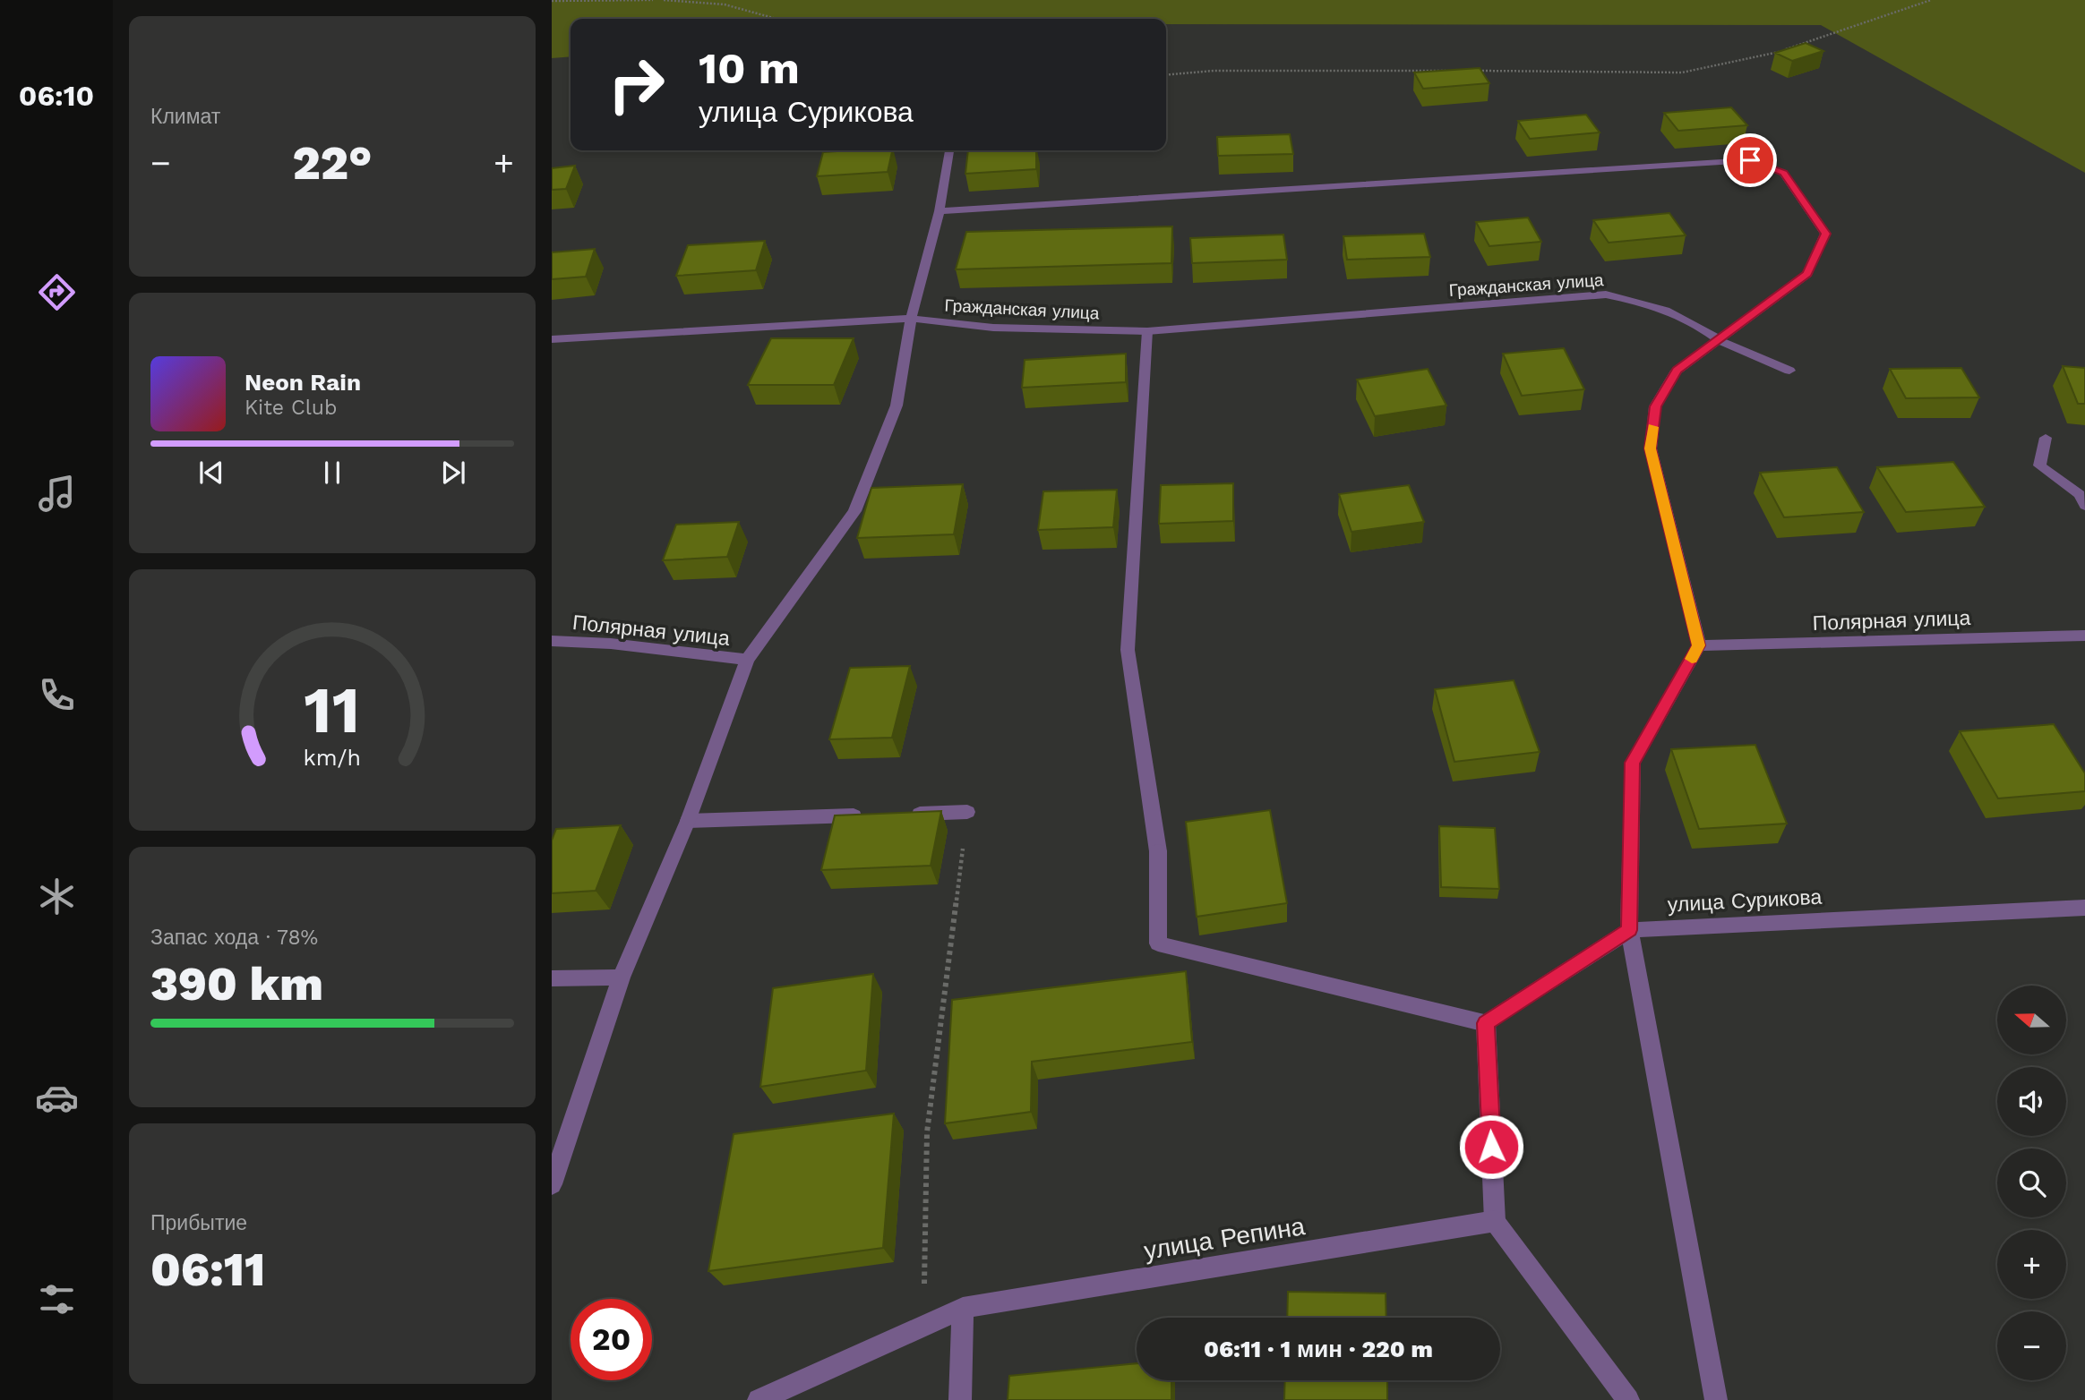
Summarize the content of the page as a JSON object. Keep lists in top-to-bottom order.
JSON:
{
  "streets": {
    "street": [
      "Гражданская улица",
      "Полярная улица",
      "улица Сурикова",
      "улица Репина"
    ]
  },
  "north": "left",
  "page": {
    "tabs": "06:10",
    "tile": [
      "Климат",
      ["Запас хода · 78%", "390 km"],
      ["Прибытие", "06:11"]
    ],
    "turn": ["10 m", "улица Сурикова"],
    "heat": ["−", "22°", "+"],
    "song": ["Neon Rain", "Kite Club"],
    "map_buttons": ["+", "−"],
    "limit": "20",
    "trip": "06:11 · 1 мин · 220 m",
    "gauge": ["11", "km/h"]
  }
}
